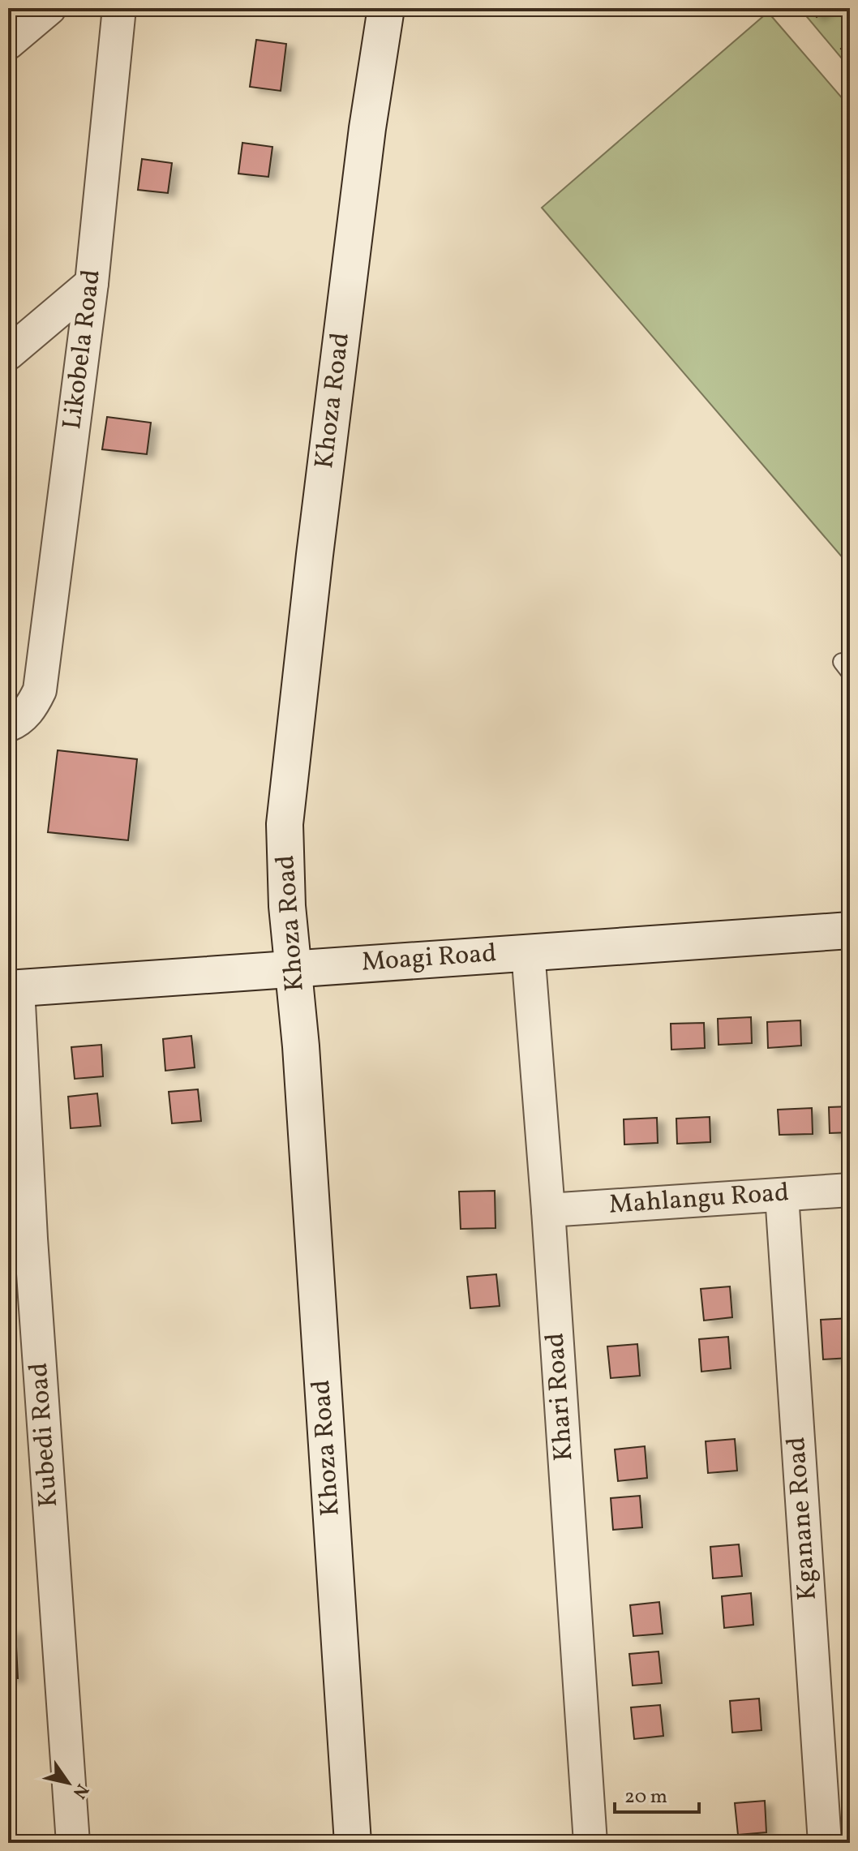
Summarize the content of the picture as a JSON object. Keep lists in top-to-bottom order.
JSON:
{
  "streets": {
    "street": [
      "Likobela Road",
      "Khoza Road",
      "Moagi Road",
      "Mahlangu Road",
      "Khari Road",
      "Kubedi Road",
      "Kganane Road"
    ]
  },
  "crossings": [
    ["Khoza Road", "Moagi Road"],
    ["Moagi Road", "Khari Road"],
    ["Moagi Road", "Kubedi Road"],
    ["Mahlangu Road", "Khari Road"],
    ["Mahlangu Road", "Kganane Road"]
  ],
  "scale_bar": "20 m",
  "north": "bottom right"
}
